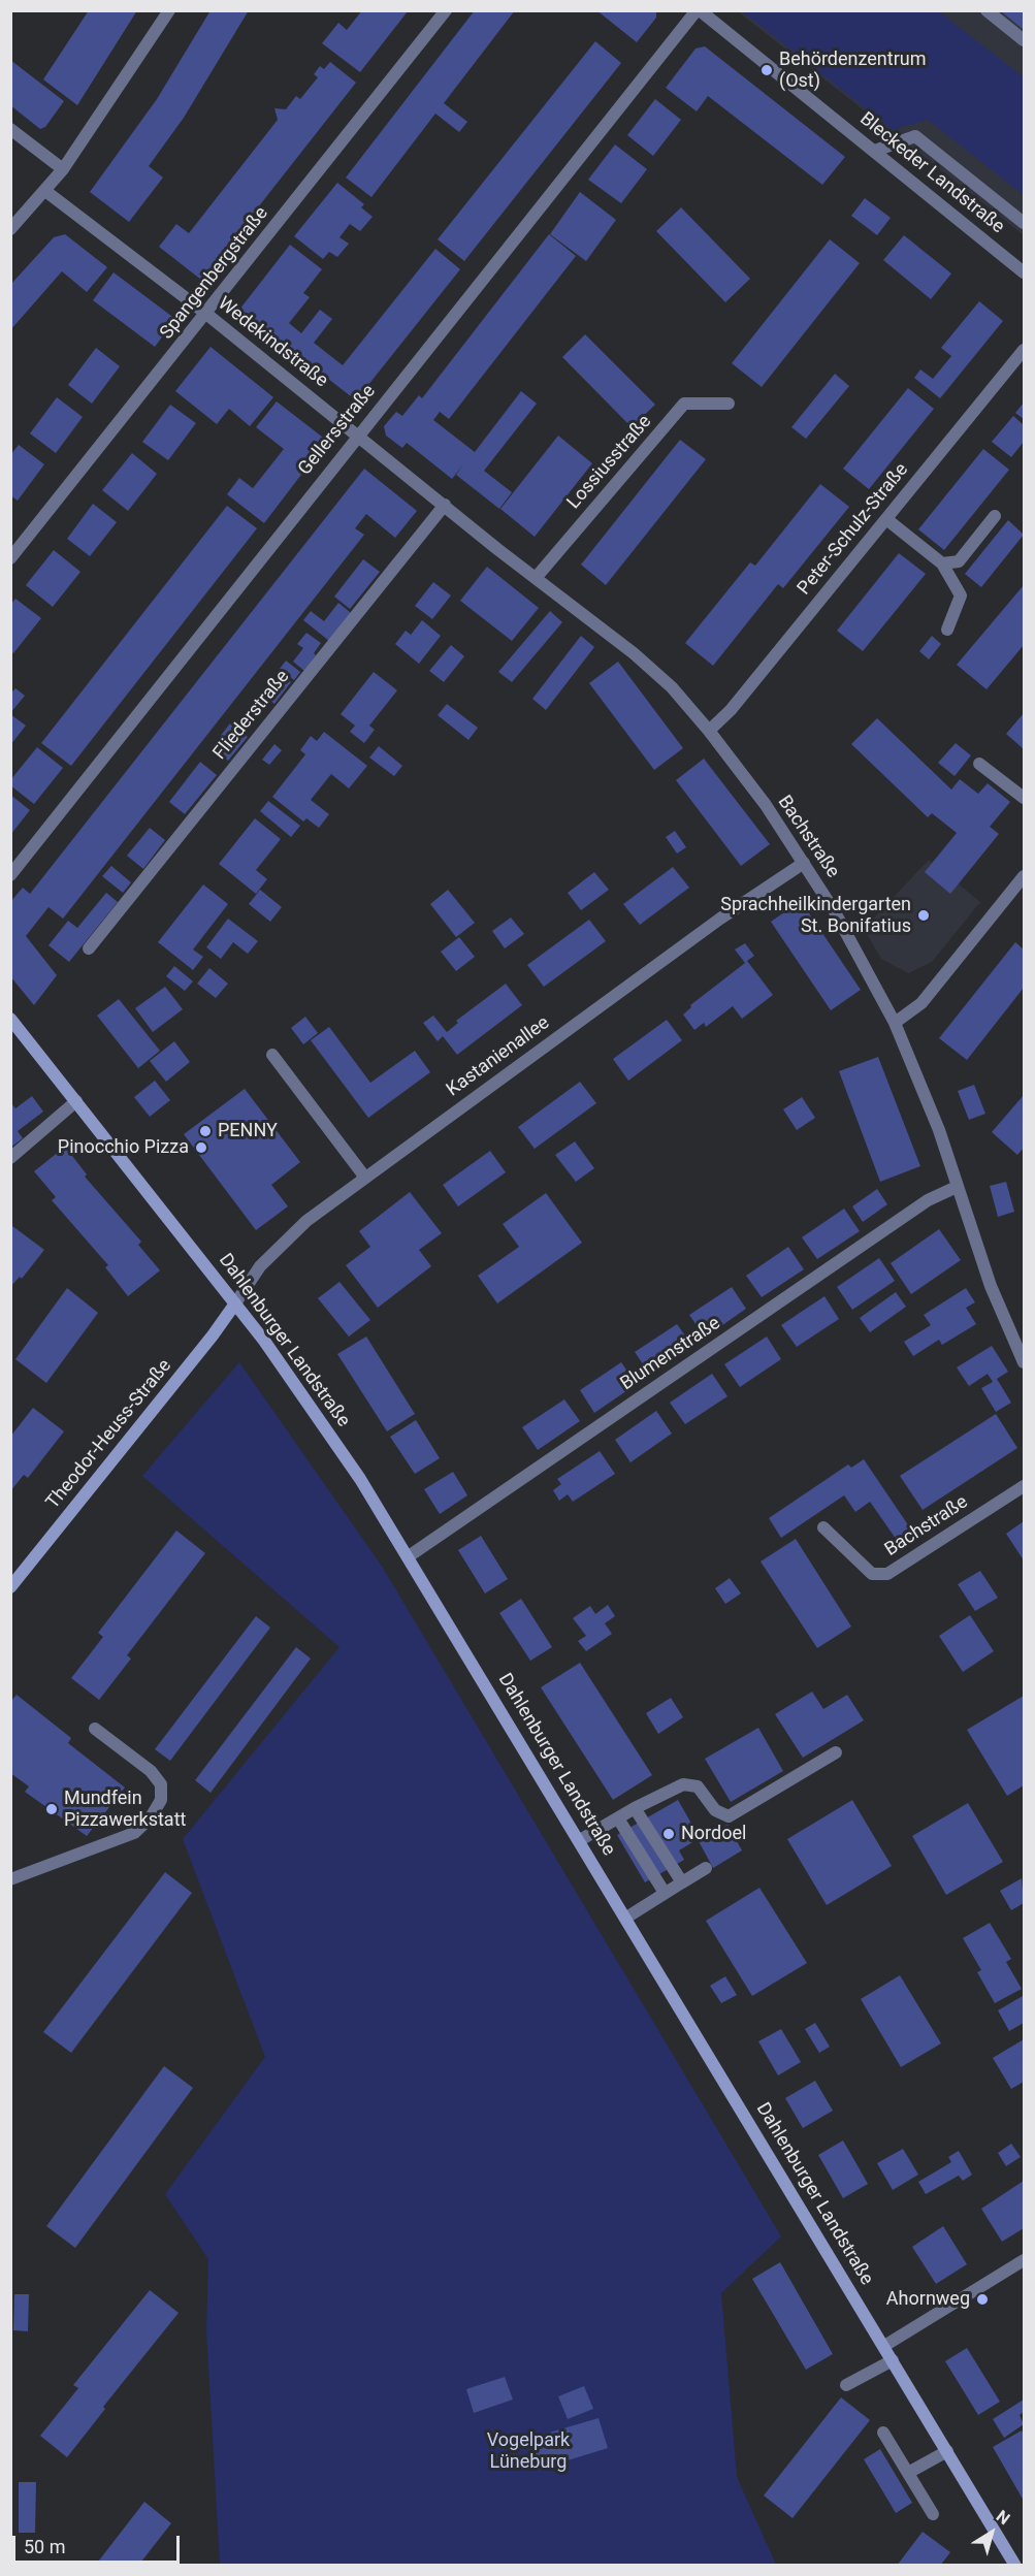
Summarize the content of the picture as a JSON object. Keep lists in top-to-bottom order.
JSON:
{
  "streets": {
    "main road": ["Dahlenburger Landstraße", "Theodor-Heuss-Straße"],
    "street": [
      "Bleckeder Landstraße",
      "Spangenbergstraße",
      "Wedekindstraße",
      "Gellersstraße",
      "Lossiusstraße",
      "Peter-Schulz-Straße",
      "Fliederstraße",
      "Bachstraße",
      "Kastanienallee",
      "Blumenstraße"
    ]
  },
  "crossings": [
    ["Bleckeder Landstraße", "Gellersstraße"],
    ["Spangenbergstraße", "Wedekindstraße"],
    ["Wedekindstraße", "Gellersstraße"],
    ["Wedekindstraße", "Fliederstraße"],
    ["Wedekindstraße", "Bachstraße"],
    ["Lossiusstraße", "Bachstraße"],
    ["Peter-Schulz-Straße", "Bachstraße"],
    ["Fliederstraße", "Bachstraße"],
    ["Bachstraße", "Kastanienallee"],
    ["Bachstraße", "Blumenstraße"],
    ["Kastanienallee", "Dahlenburger Landstraße"],
    ["Kastanienallee", "Theodor-Heuss-Straße"],
    ["Dahlenburger Landstraße", "Blumenstraße"],
    ["Dahlenburger Landstraße", "Theodor-Heuss-Straße"]
  ],
  "parks": ["Vogelpark Lüneburg"],
  "places": [
    "Behördenzentrum (Ost)",
    "Sprachheilkindergarten St. Bonifatius",
    "PENNY",
    "Pinocchio Pizza",
    "Mundfein Pizzawerkstatt",
    "Nordoel",
    "Ahornweg"
  ],
  "scale_bar": "50 m",
  "north": "top right"
}
